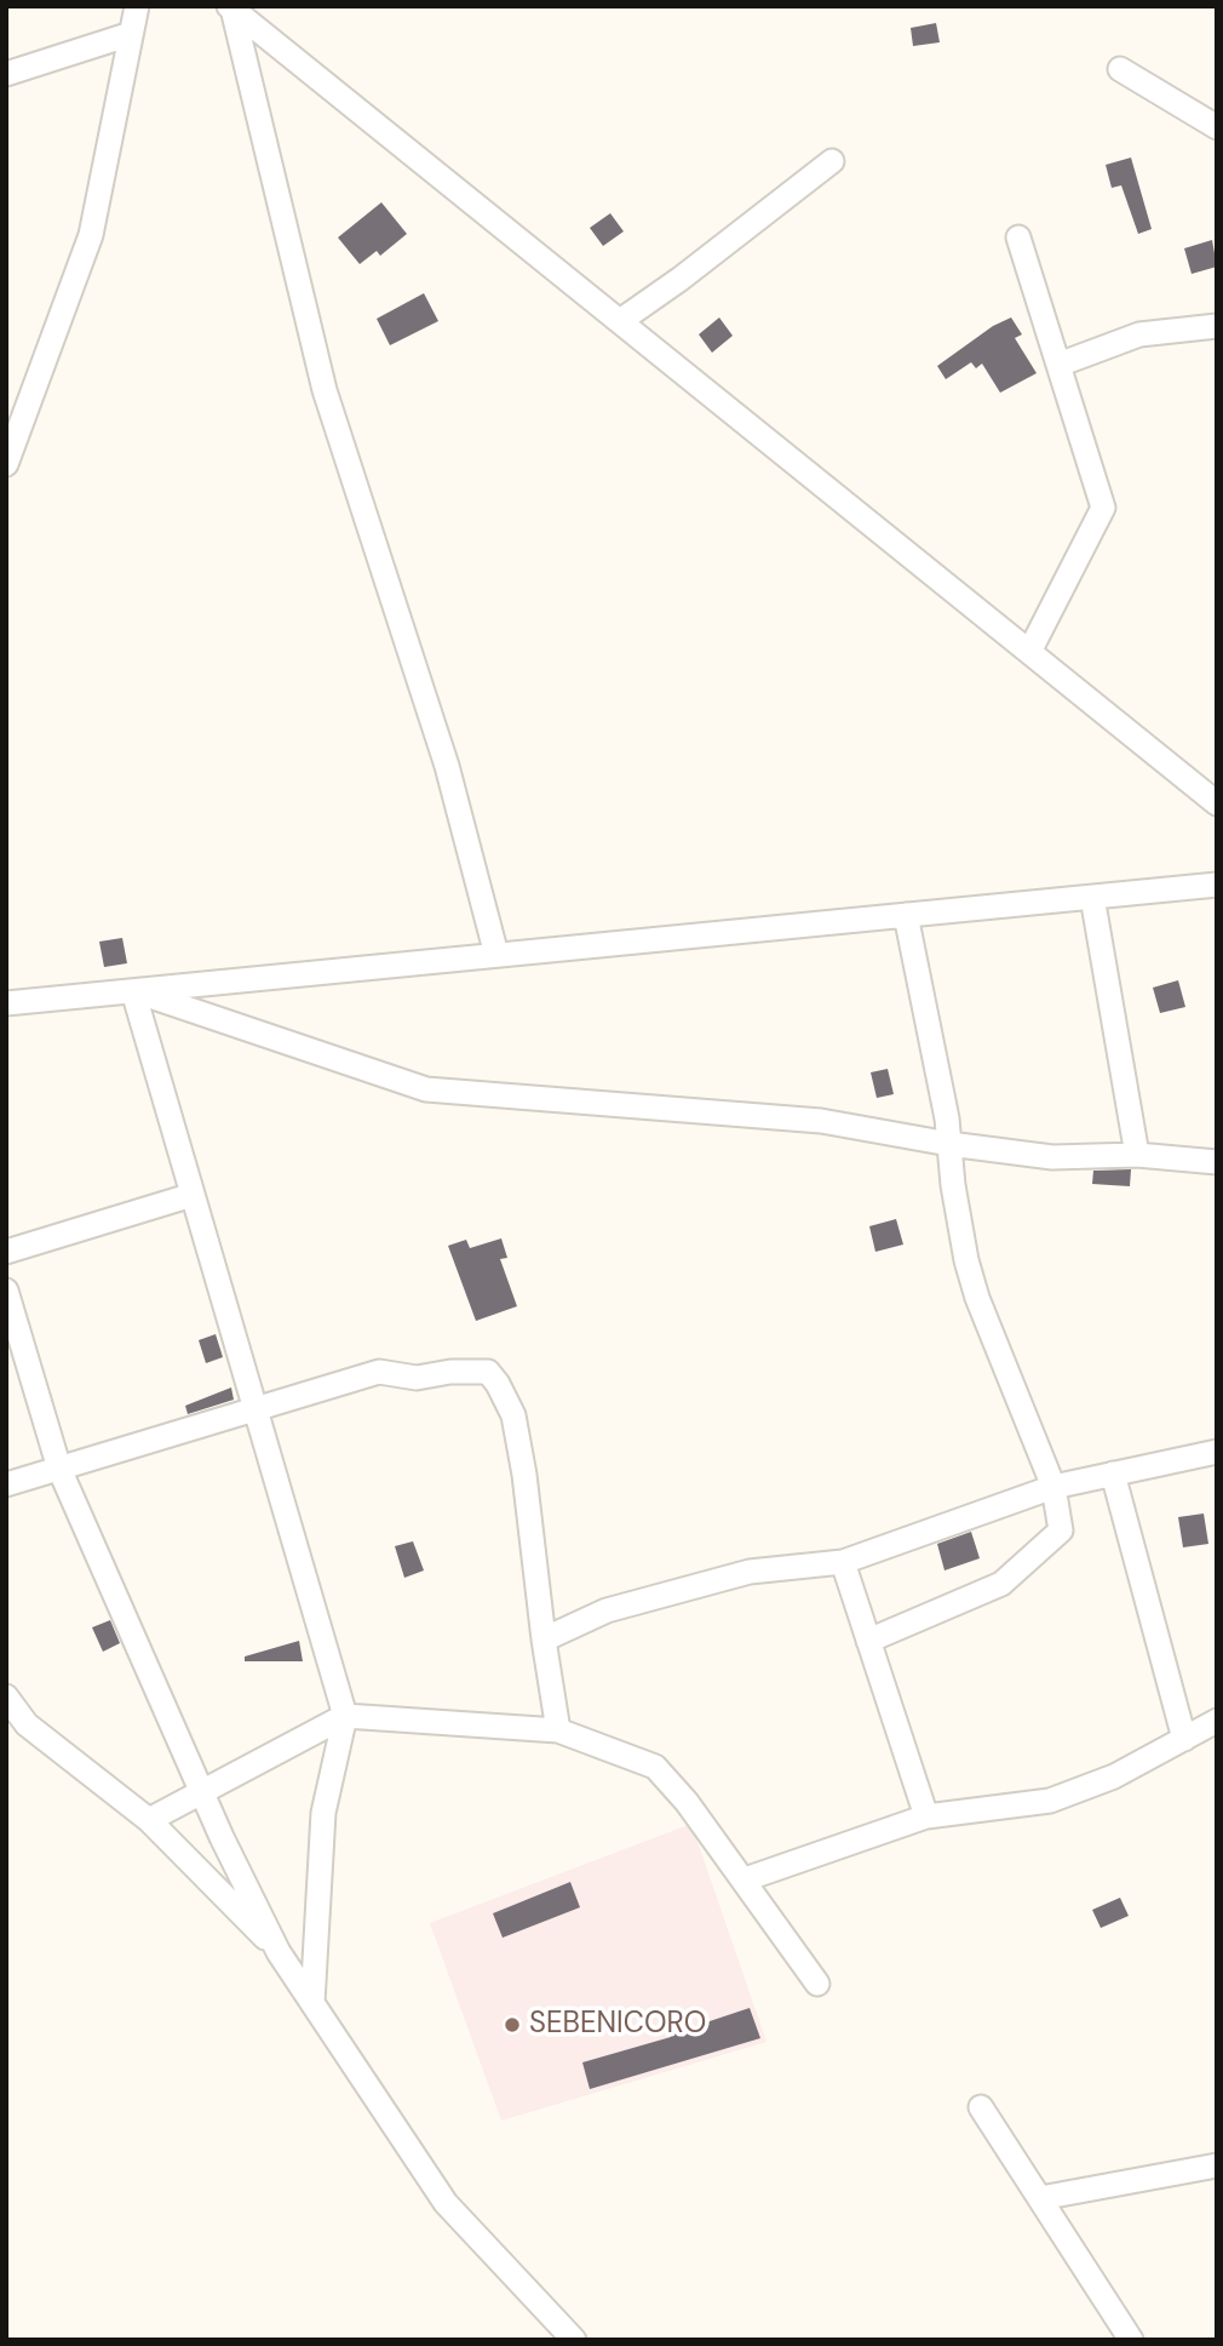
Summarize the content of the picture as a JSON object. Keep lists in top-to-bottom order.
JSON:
{
  "places": ["SEBENICORO"]
}
